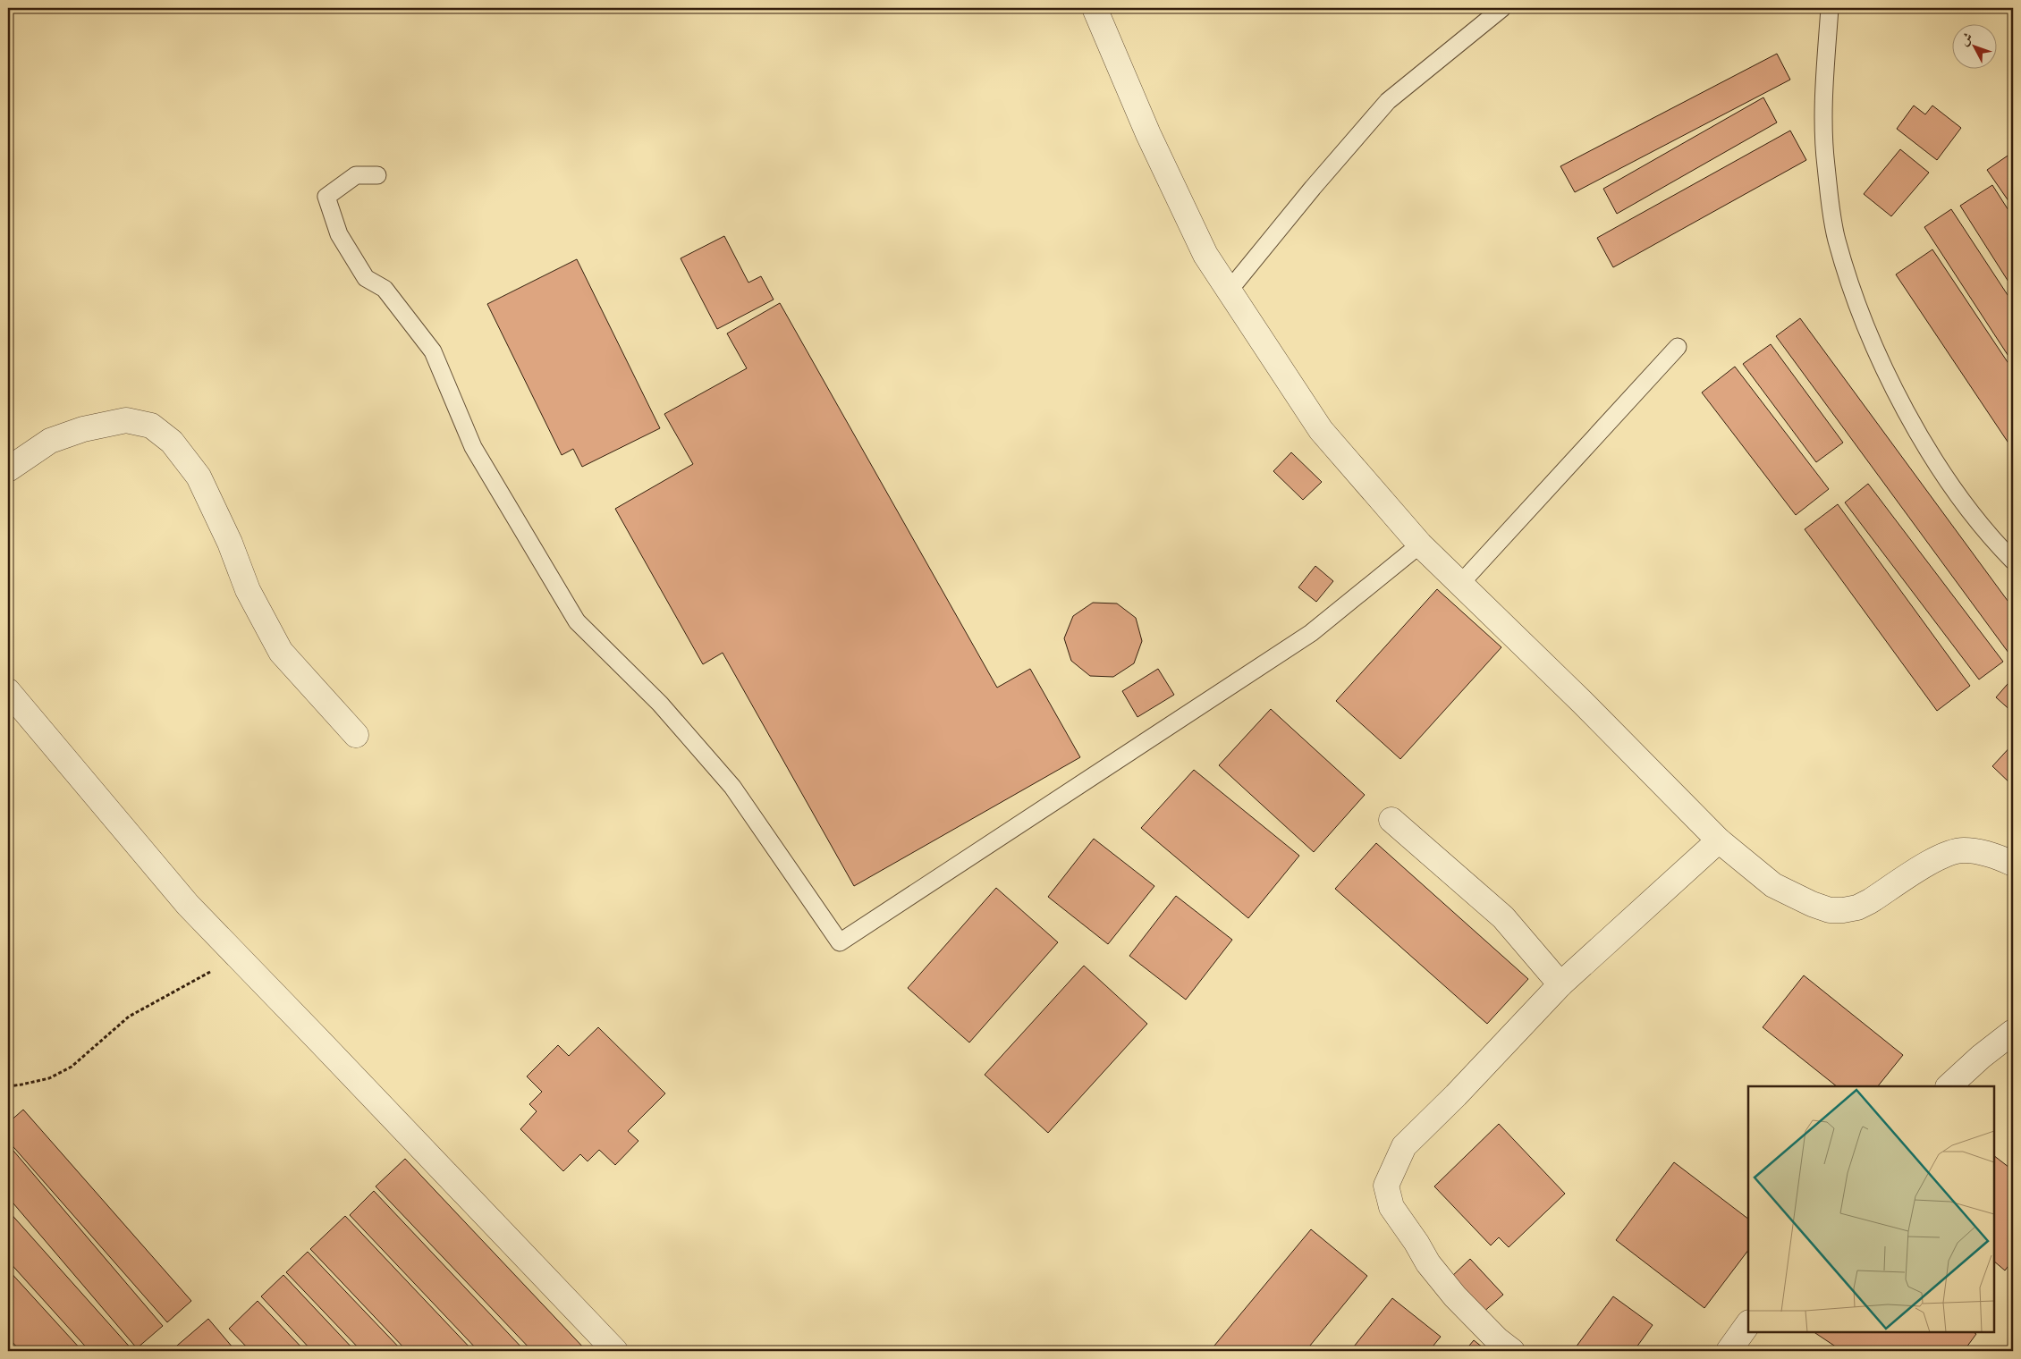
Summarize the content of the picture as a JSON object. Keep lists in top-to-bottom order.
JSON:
{
  "north": "top left"
}
